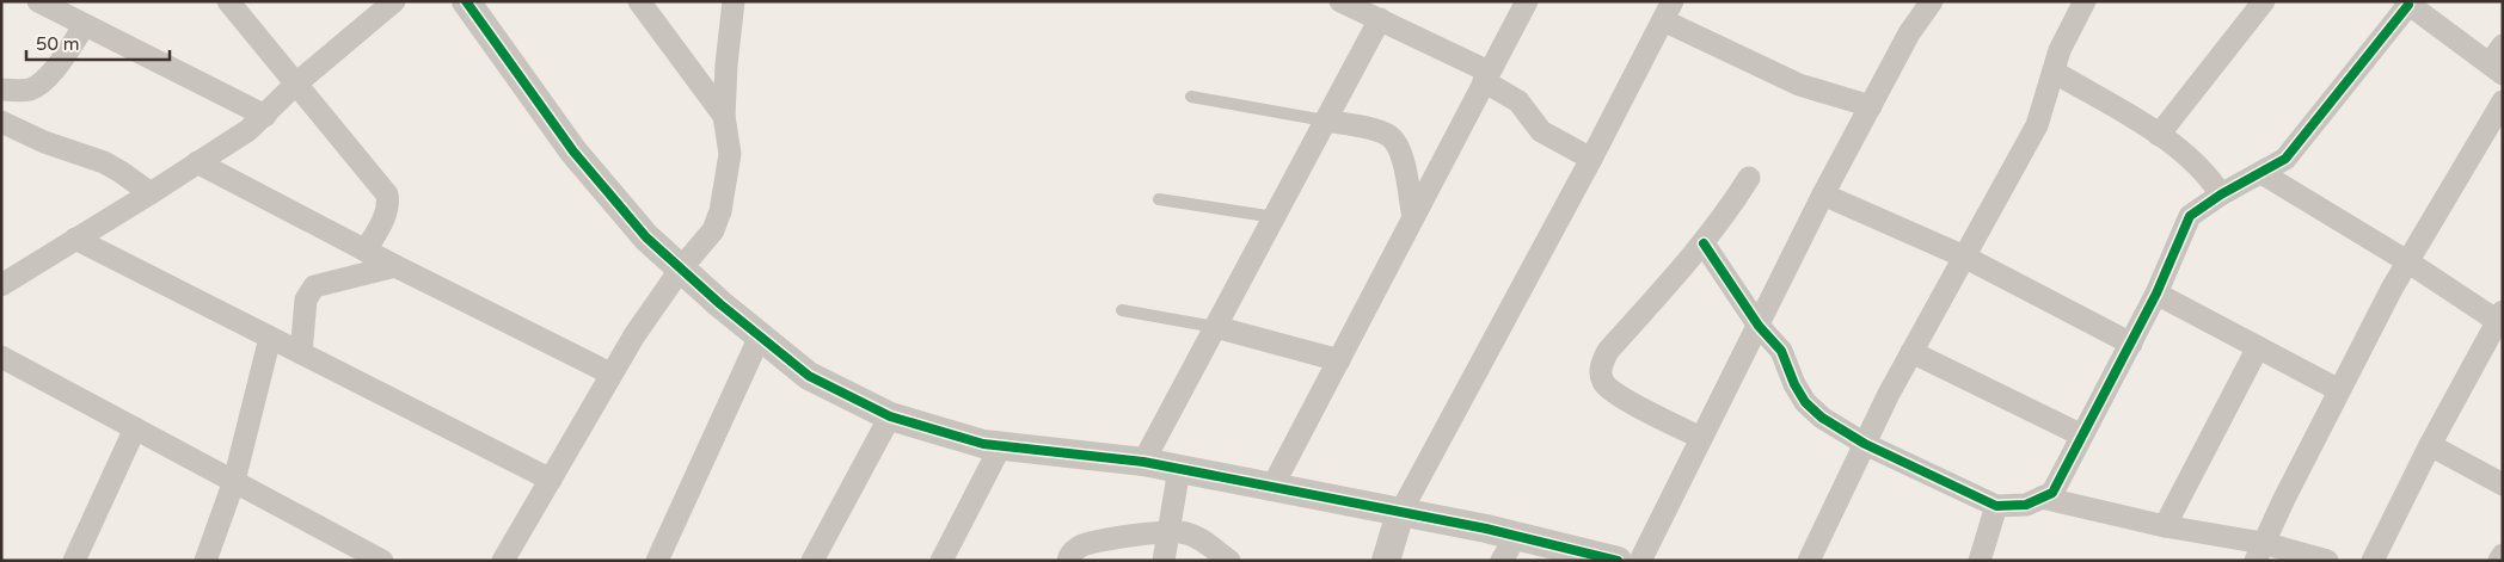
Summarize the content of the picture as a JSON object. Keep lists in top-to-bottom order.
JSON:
{
  "scale_bar": "50 m"
}
